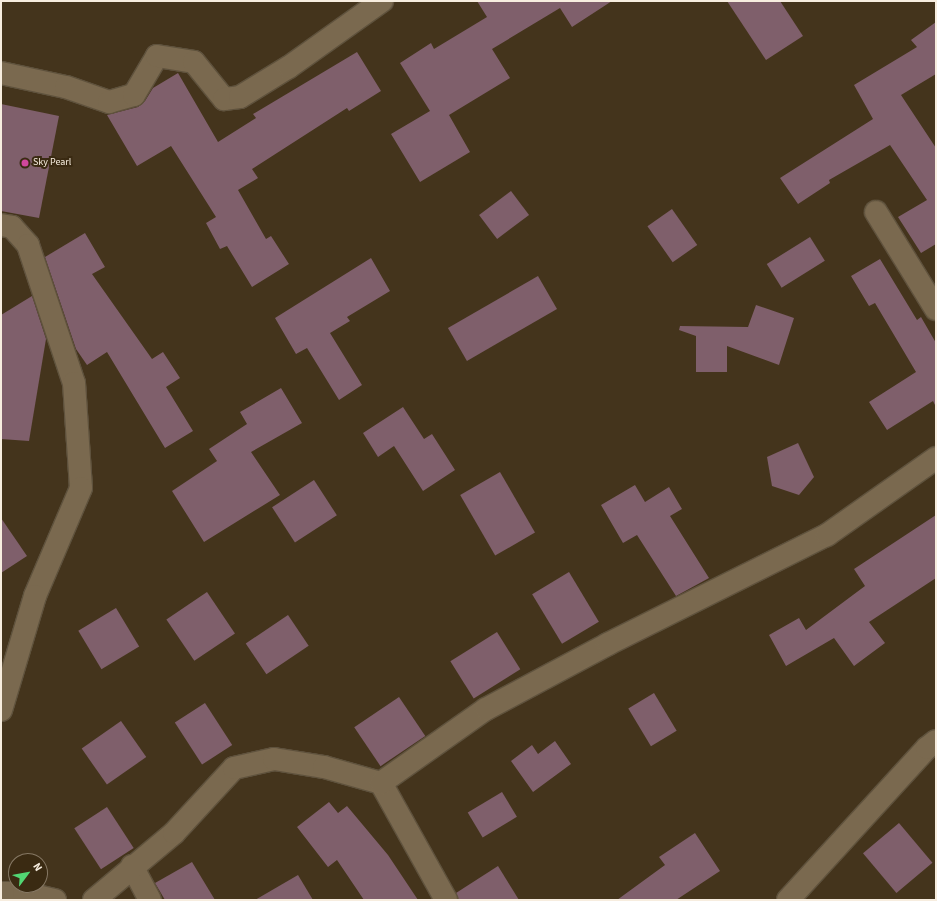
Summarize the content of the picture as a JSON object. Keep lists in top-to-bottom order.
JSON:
{
  "places": ["Sky Pearl"],
  "north": "top right"
}
